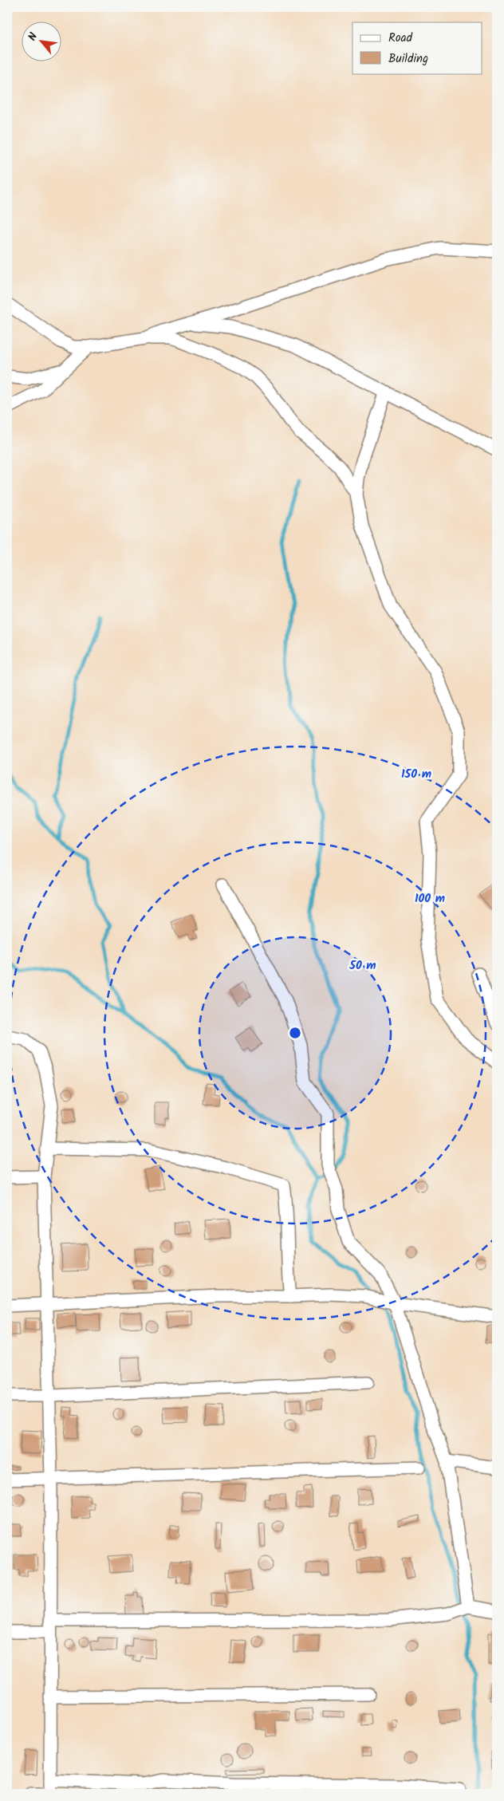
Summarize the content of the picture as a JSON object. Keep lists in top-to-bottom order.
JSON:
{
  "legend": ["Road", "Building"],
  "north": "top left",
  "rings": ["150 m", "100 m", "50 m"]
}
